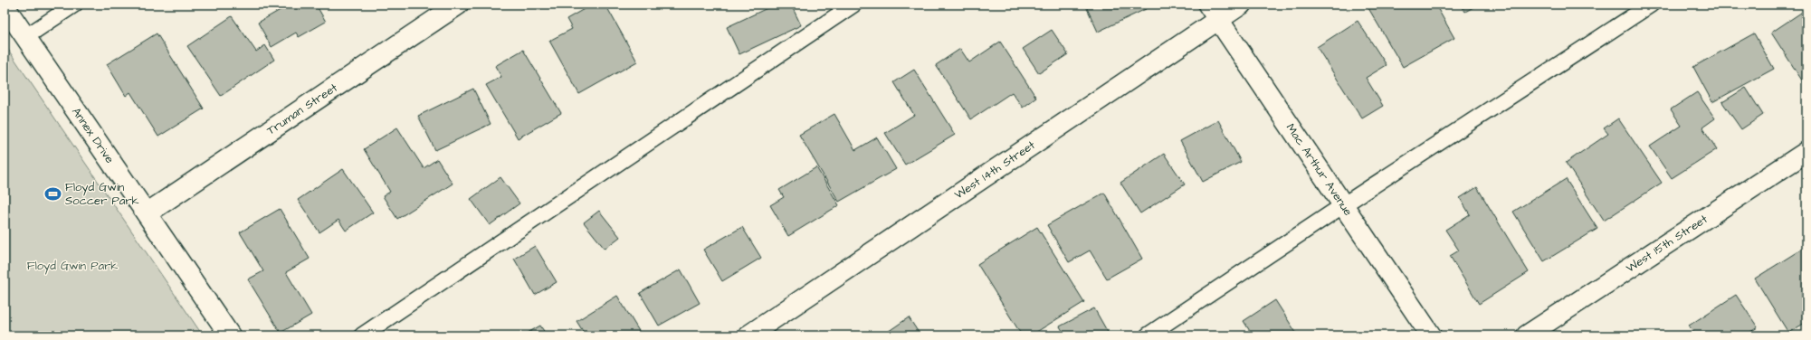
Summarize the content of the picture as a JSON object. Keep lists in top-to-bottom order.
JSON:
{
  "streets": {
    "street": [
      "Truman Street",
      "Annex Drive",
      "West 14th Street",
      "Mac Arthur Avenue",
      "West 15th Street"
    ]
  },
  "crossings": [
    ["Truman Street", "Annex Drive"],
    ["West 14th Street", "Mac Arthur Avenue"]
  ],
  "parks": ["Floyd Gwin Park"],
  "places": {
    "sports": ["Floyd Gwin Soccer Park"]
  }
}
